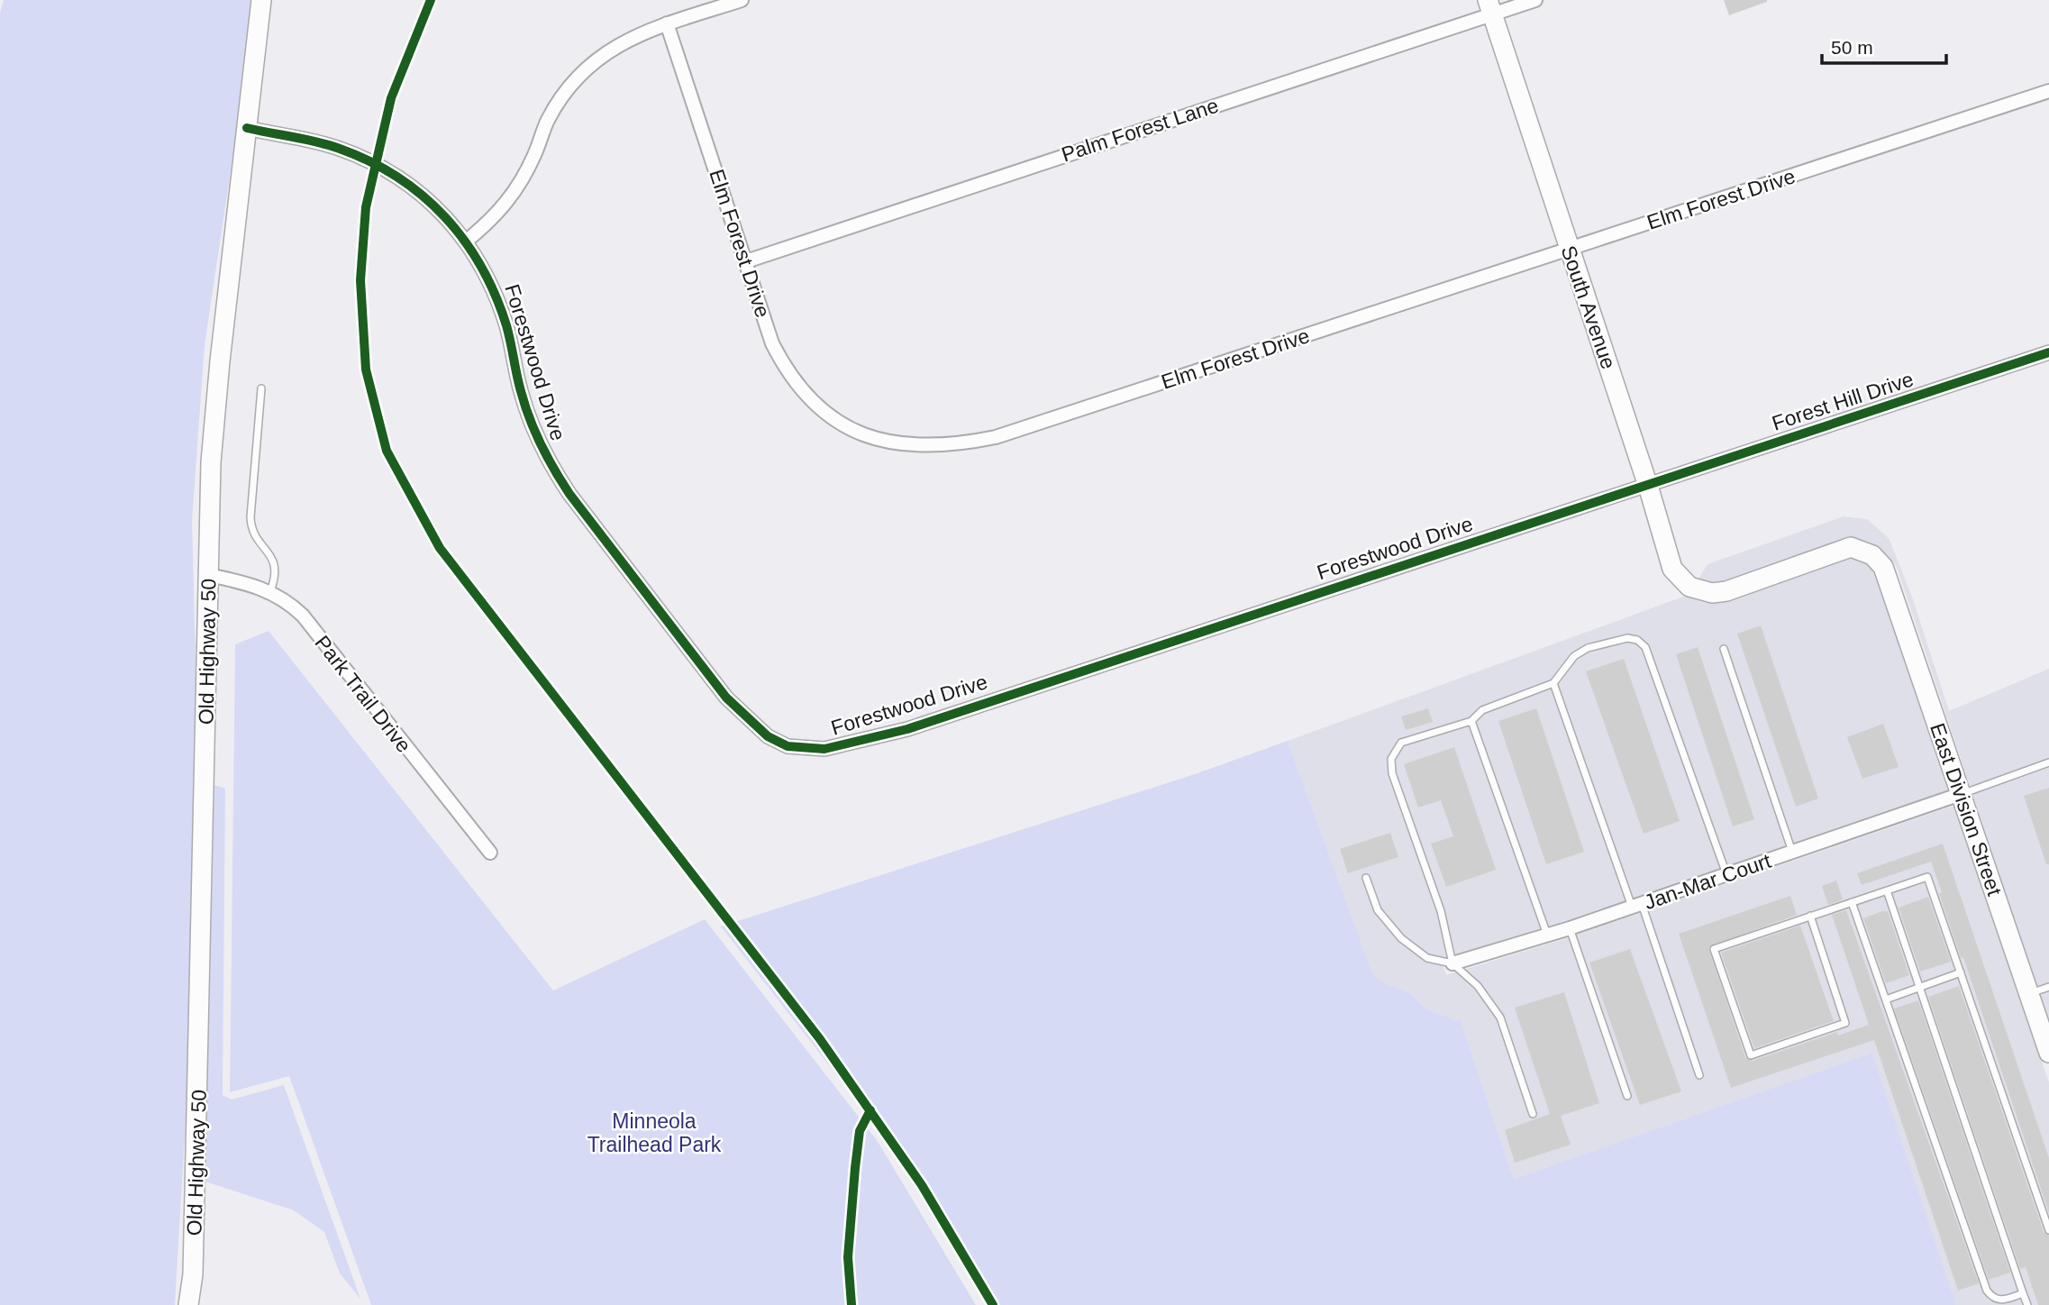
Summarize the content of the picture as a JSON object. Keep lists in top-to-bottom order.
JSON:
{
  "streets": {
    "street": [
      "Palm Forest Lane",
      "Elm Forest Drive",
      "South Avenue",
      "Forestwood Drive",
      "Forest Hill Drive",
      "Old Highway 50",
      "Park Trail Drive",
      "East Division Street",
      "Jan-Mar Court"
    ]
  },
  "crossings": [
    ["Palm Forest Lane", "Elm Forest Drive"],
    ["Palm Forest Lane", "South Avenue"],
    ["Elm Forest Drive", "South Avenue"],
    ["South Avenue", "Forestwood Drive"],
    ["South Avenue", "Forest Hill Drive"],
    ["South Avenue", "East Division Street"],
    ["Forestwood Drive", "Forest Hill Drive"],
    ["Forestwood Drive", "Old Highway 50"],
    ["Old Highway 50", "Park Trail Drive"],
    ["East Division Street", "Jan-Mar Court"]
  ],
  "parks": ["Minneola Trailhead Park"],
  "scale_bar": "50 m"
}
